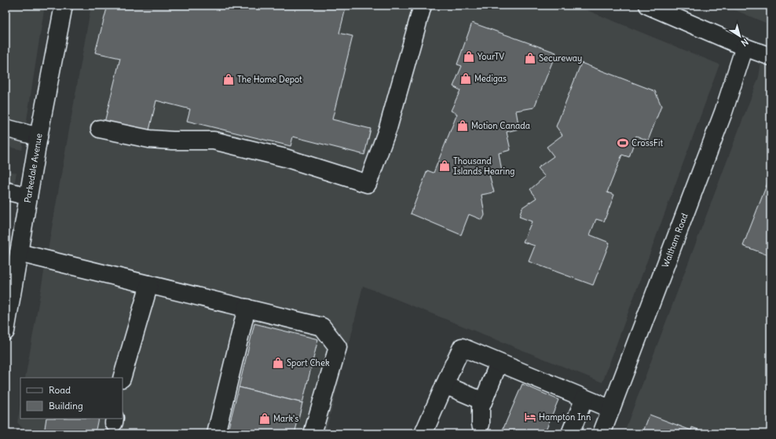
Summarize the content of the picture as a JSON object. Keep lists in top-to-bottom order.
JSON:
{
  "streets": {
    "street": ["Parkedale Avenue", "Waltham Road"]
  },
  "places": {
    "shop": [
      "YourTV",
      "Secureway",
      "Medigas",
      "The Home Depot",
      "Motion Canada",
      "Thousand Islands Hearing",
      "Sport Chek",
      "Mark's"
    ],
    "sports": ["CrossFit"],
    "hotel": ["Hampton Inn"]
  },
  "legend": ["Road", "Building"],
  "north": "bottom right"
}
